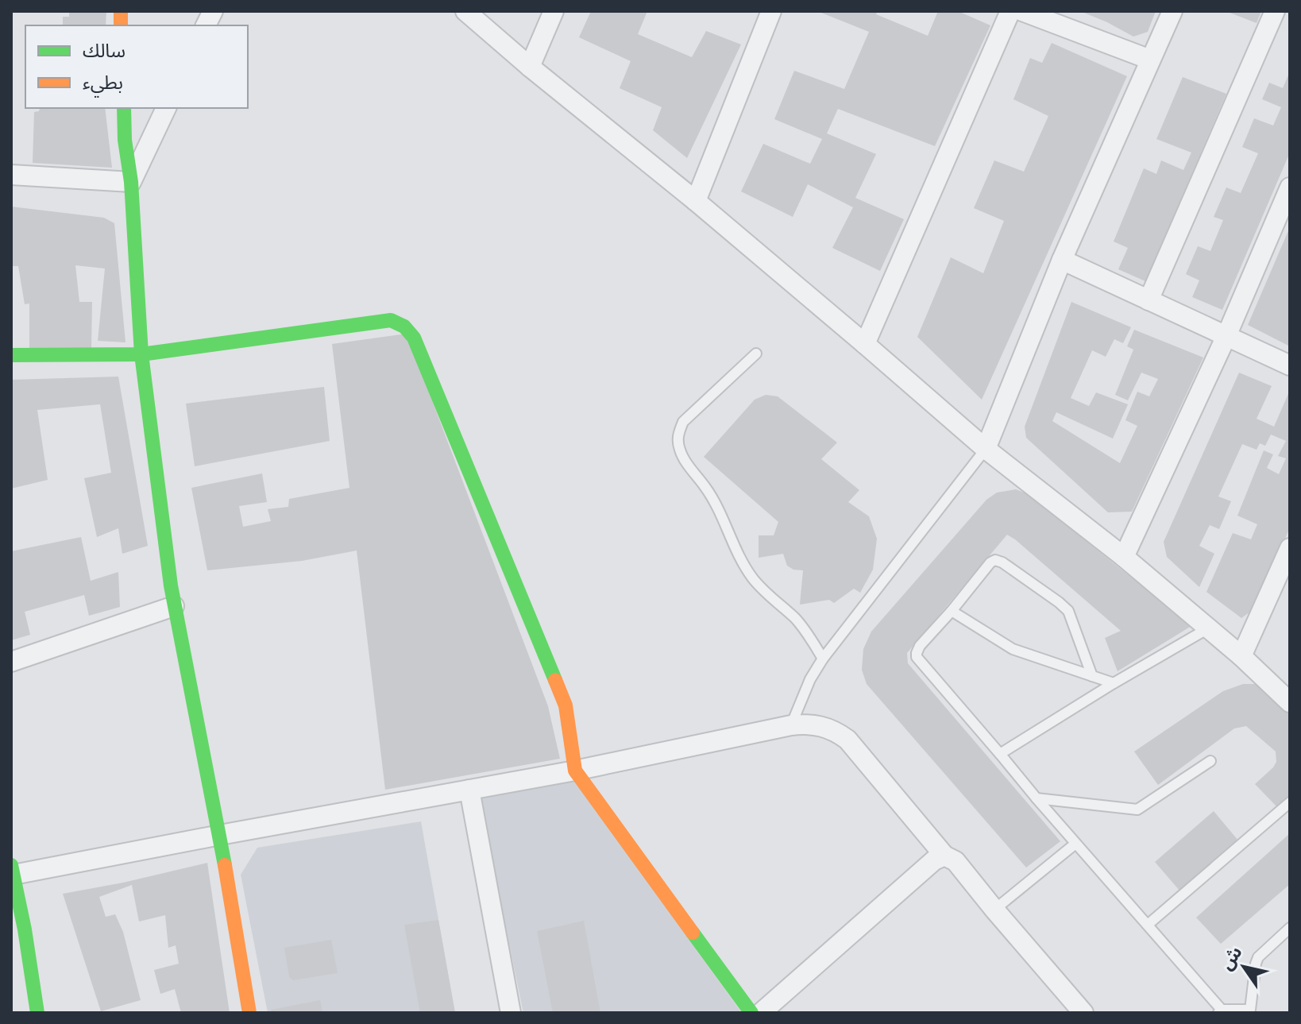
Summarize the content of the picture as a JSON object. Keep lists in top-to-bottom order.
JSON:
{
  "legend": ["سالك", "بطيء"],
  "north": "top left"
}
